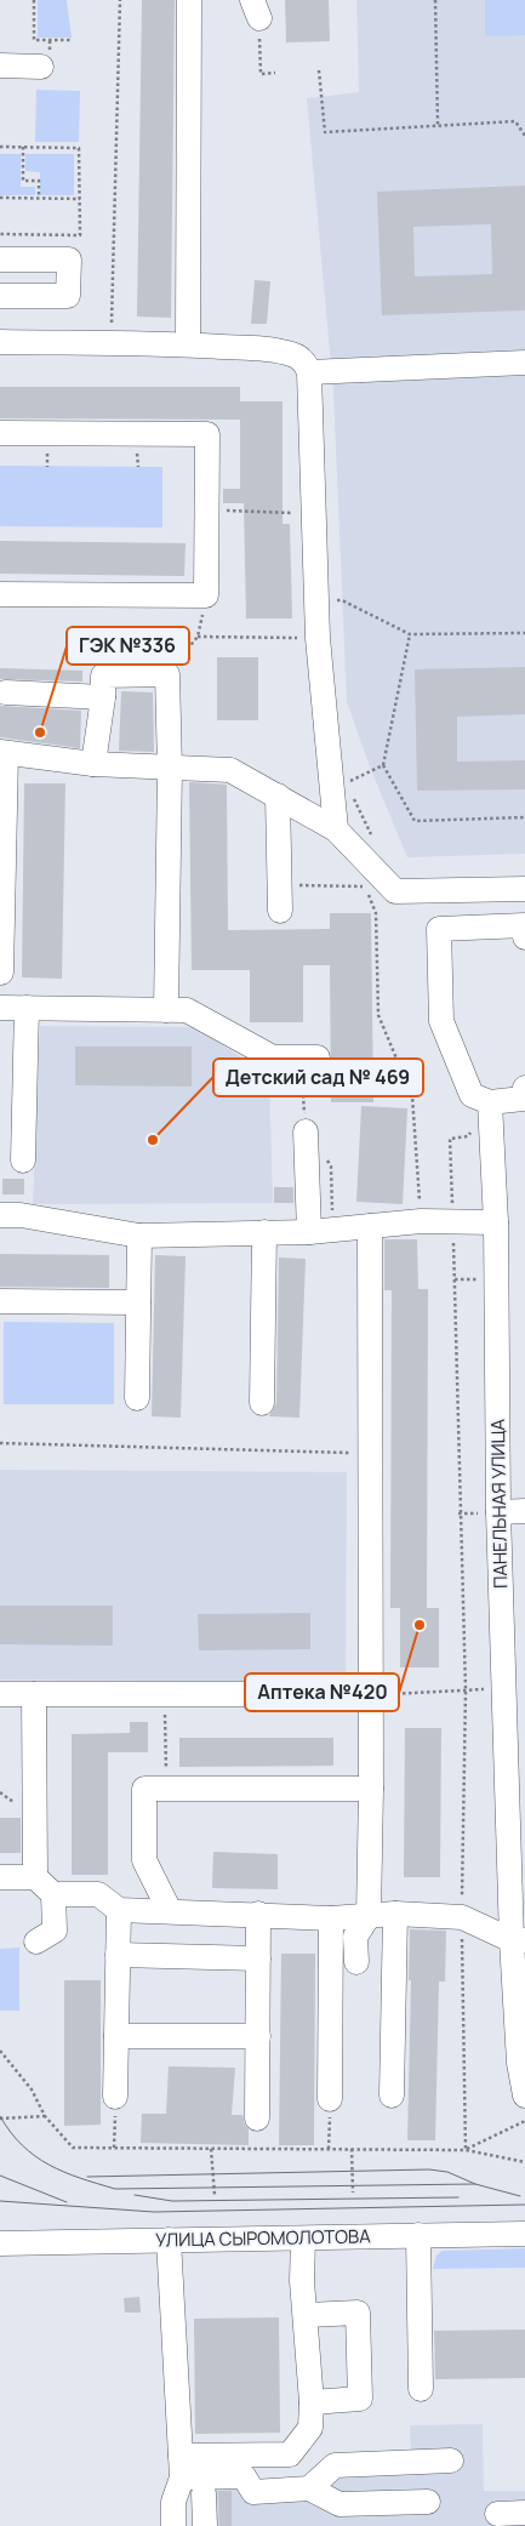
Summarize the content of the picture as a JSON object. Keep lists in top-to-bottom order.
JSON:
{
  "streets": {
    "street": ["ПАНЕЛЬНАЯ УЛИЦА", "УЛИЦА СЫРОМОЛОТОВА"]
  },
  "places": ["ГЭК №336", "Детский сад № 469", "Аптека №420"]
}
